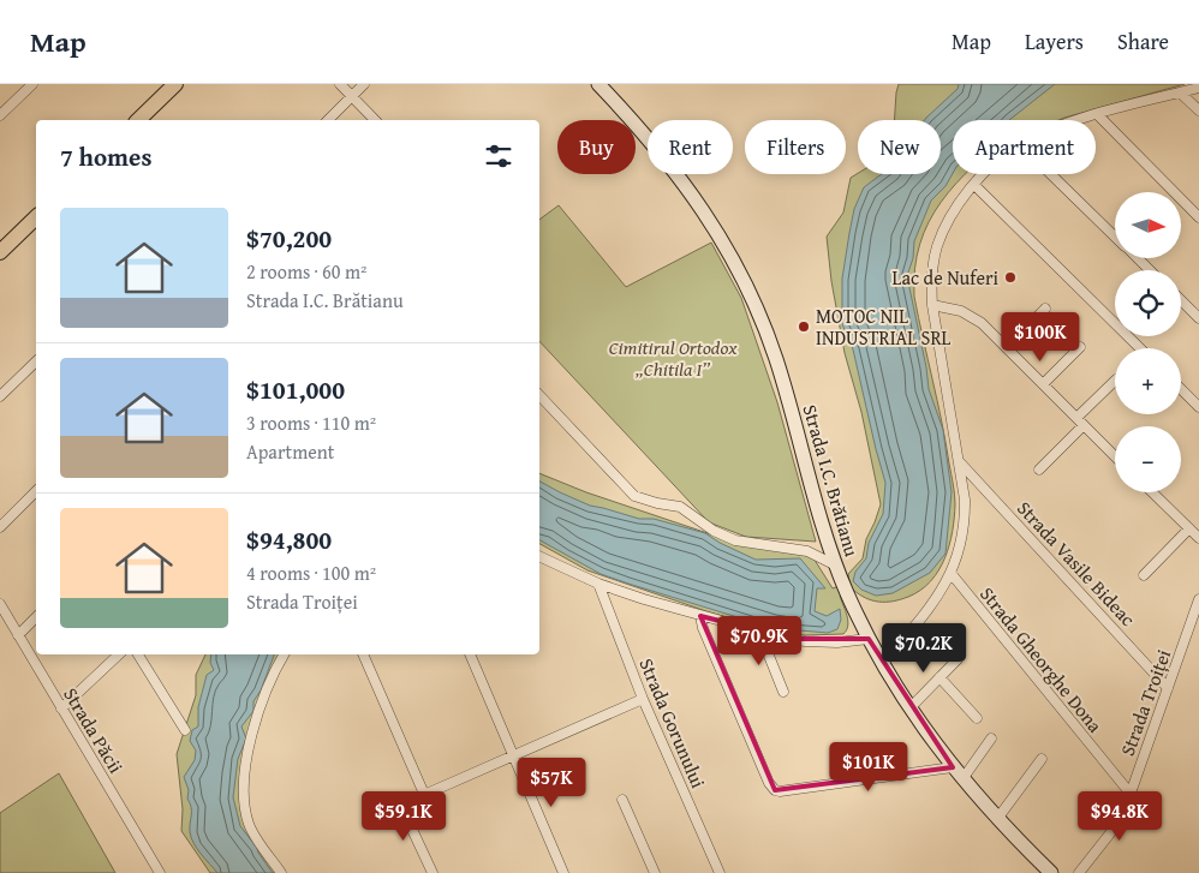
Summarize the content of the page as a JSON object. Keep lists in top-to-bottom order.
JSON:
{
  "streets": {
    "main road": ["Strada I.C. Brătianu"],
    "street": [
      "Strada Vasile Bideac",
      "Strada Gheorghe Dona",
      "Strada Troiței",
      "Strada Gorunului",
      "Strada Păcii"
    ]
  },
  "crossings": [
    ["Strada Vasile Bideac", "Strada Troiței"],
    ["Strada Gheorghe Dona", "Strada Troiței"]
  ],
  "parks": ["Cimitirul Ortodox „Chitila I”"],
  "places": ["Lac de Nuferi", "MOTOC NIL INDUSTRIAL SRL"],
  "north": "right",
  "page": {
    "header": "Map",
    "nav": ["Map", "Layers", "Share"],
    "chip": [
      "Buy",
      "Rent",
      "Filters",
      "New",
      "Apartment"
    ],
    "heading": "7 homes",
    "map_buttons": ["+", "−"],
    "list": [
      {
        "name": "$70,200",
        "note": "2 rooms · 60 m² · Strada I.C. Brătianu"
      },
      {
        "name": "$101,000",
        "note": "3 rooms · 110 m² · Apartment"
      },
      {
        "name": "$94,800",
        "note": "4 rooms · 100 m² · Strada Troiței"
      }
    ],
    "price": [
      "$100K",
      "$70.9K",
      "$70.2K",
      "$101K",
      "$57K",
      "$59.1K",
      "$94.8K"
    ]
  }
}
